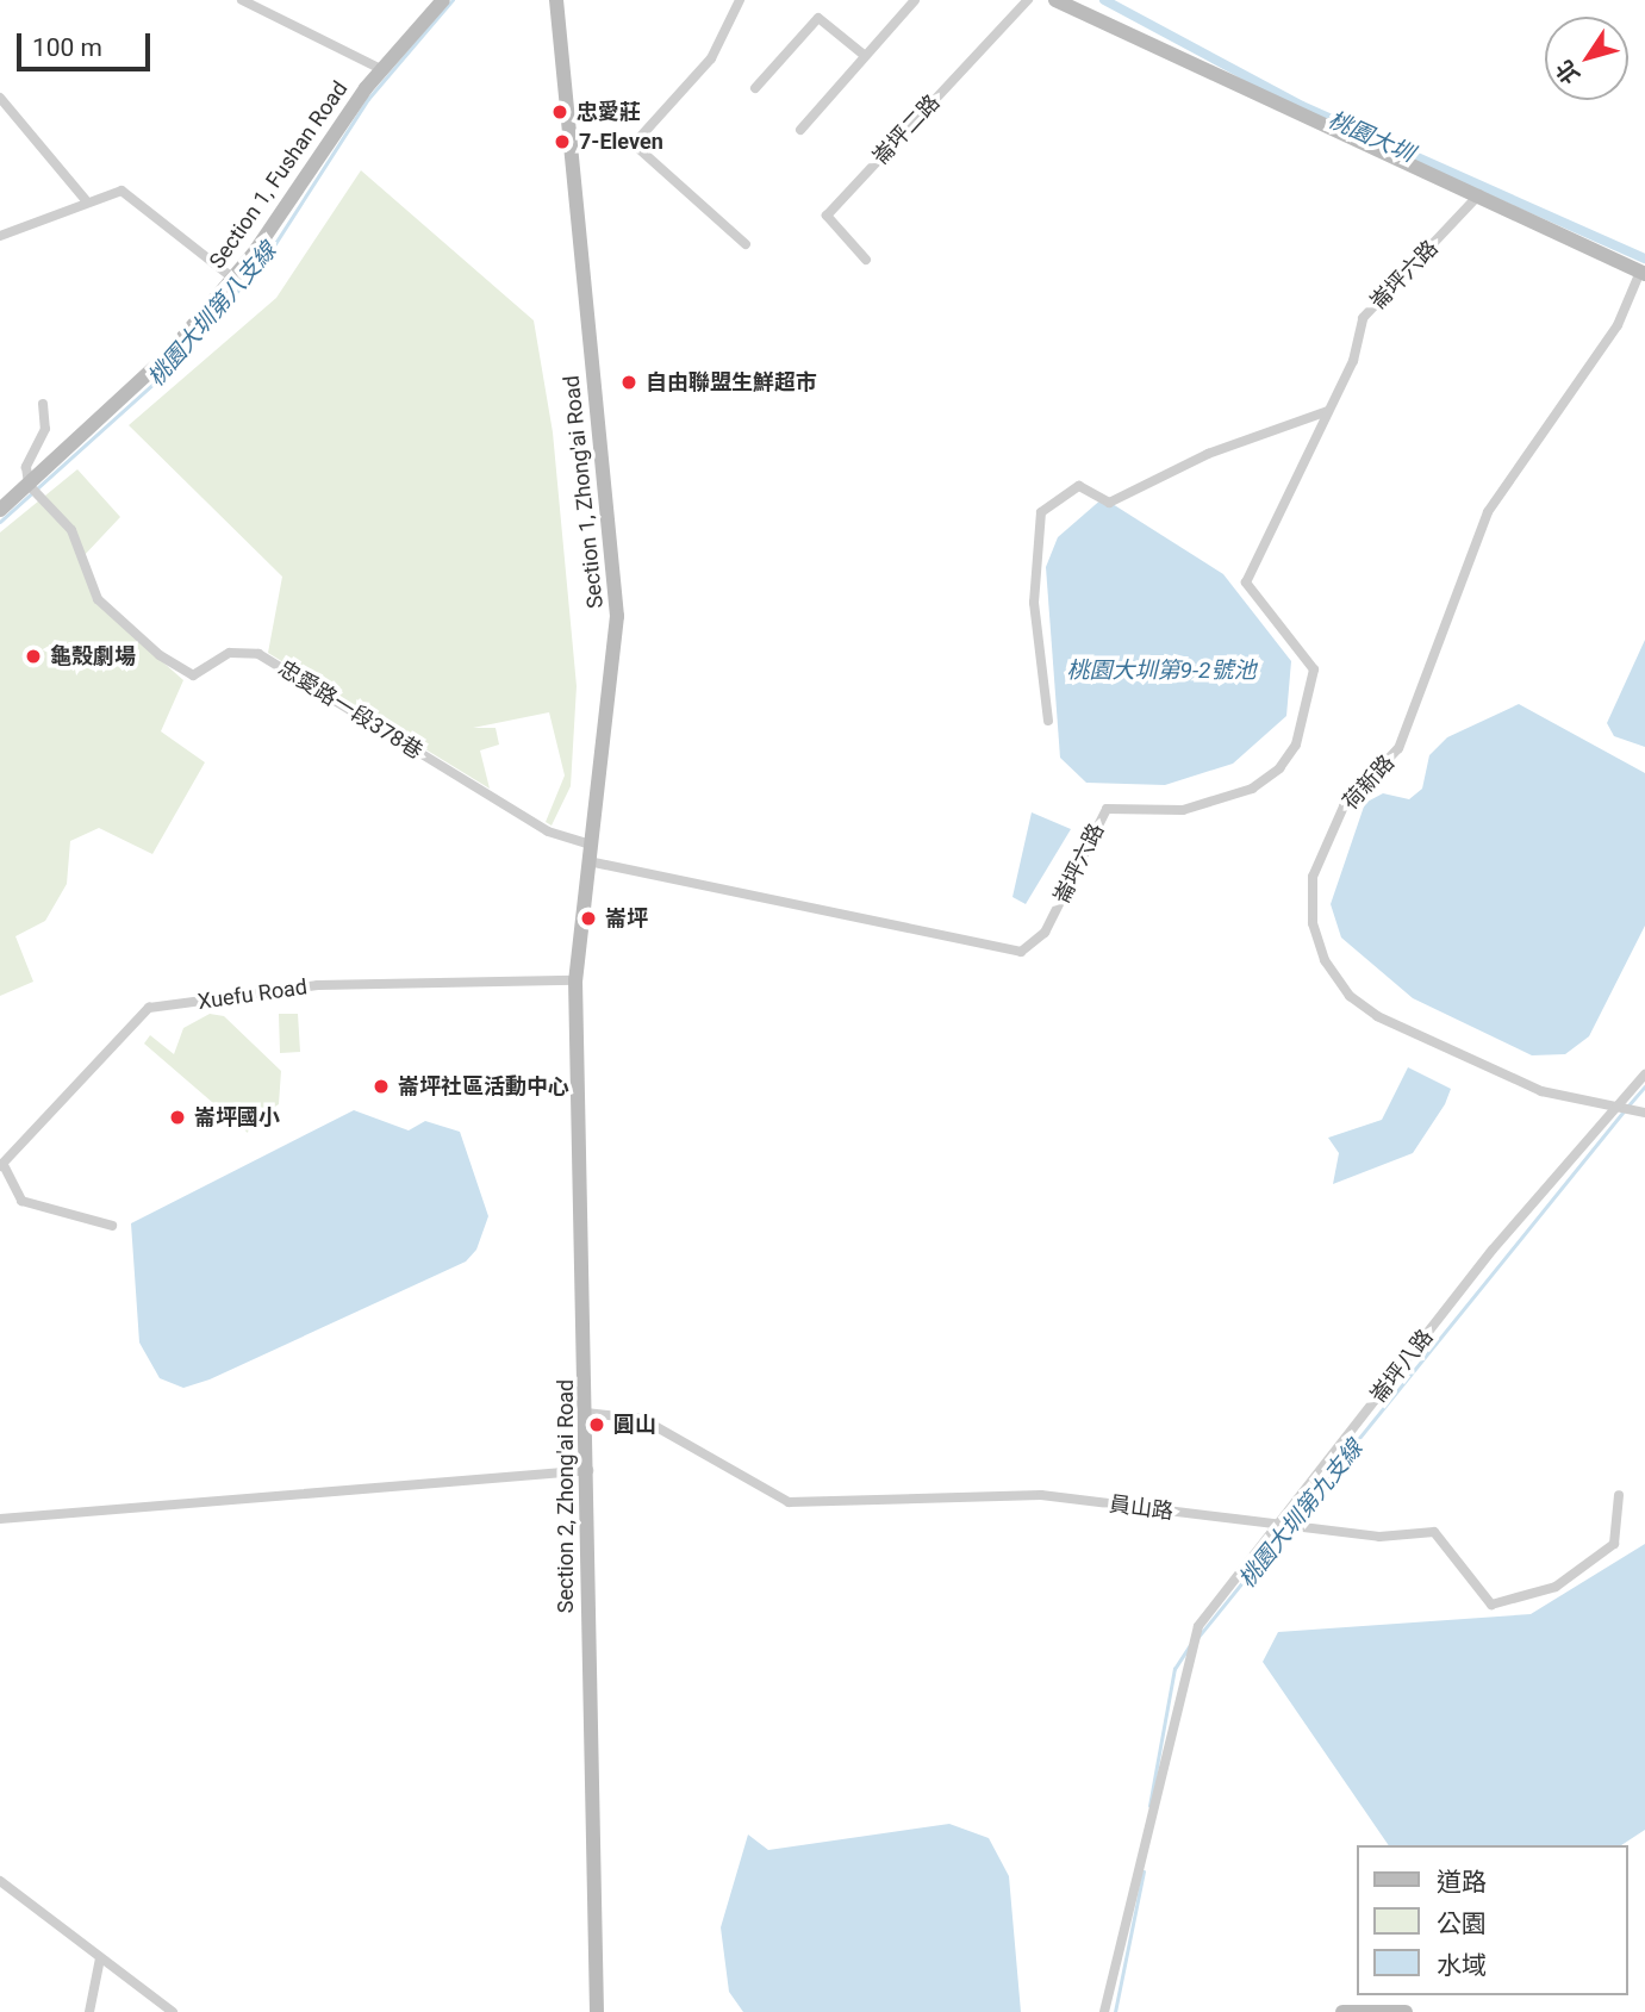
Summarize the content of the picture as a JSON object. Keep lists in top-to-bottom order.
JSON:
{
  "streets": {
    "main road": ["Section 1, Fushan Road", "Section 1, Zhong'ai Road", "Section 2, Zhong'ai Road"],
    "street": [
      "崙坪二路",
      "崙坪六路",
      "忠愛路一段378巷",
      "荷新路",
      "Xuefu Road",
      "崙坪八路",
      "員山路"
    ]
  },
  "crossings": [
    ["Section 1, Fushan Road", "忠愛路一段378巷"],
    ["崙坪六路", "Section 1, Zhong'ai Road"],
    ["Section 1, Zhong'ai Road", "忠愛路一段378巷"],
    ["Section 1, Zhong'ai Road", "Xuefu Road"],
    ["Section 1, Zhong'ai Road", "Section 2, Zhong'ai Road"],
    ["荷新路", "崙坪八路"],
    ["Xuefu Road", "Section 2, Zhong'ai Road"],
    ["崙坪八路", "員山路"],
    ["Section 2, Zhong'ai Road", "員山路"]
  ],
  "water": [
    "桃園大圳",
    "桃園大圳第八支線",
    "桃園大圳第9-2號池",
    "桃園大圳第九支線"
  ],
  "places": [
    "忠愛莊",
    "7-Eleven",
    "自由聯盟生鮮超市",
    "龜殼劇場",
    "崙坪",
    "崙坪社區活動中心",
    "崙坪國小",
    "圓山"
  ],
  "legend": ["道路", "公園", "水域"],
  "scale_bar": "100 m",
  "north": "bottom left"
}
